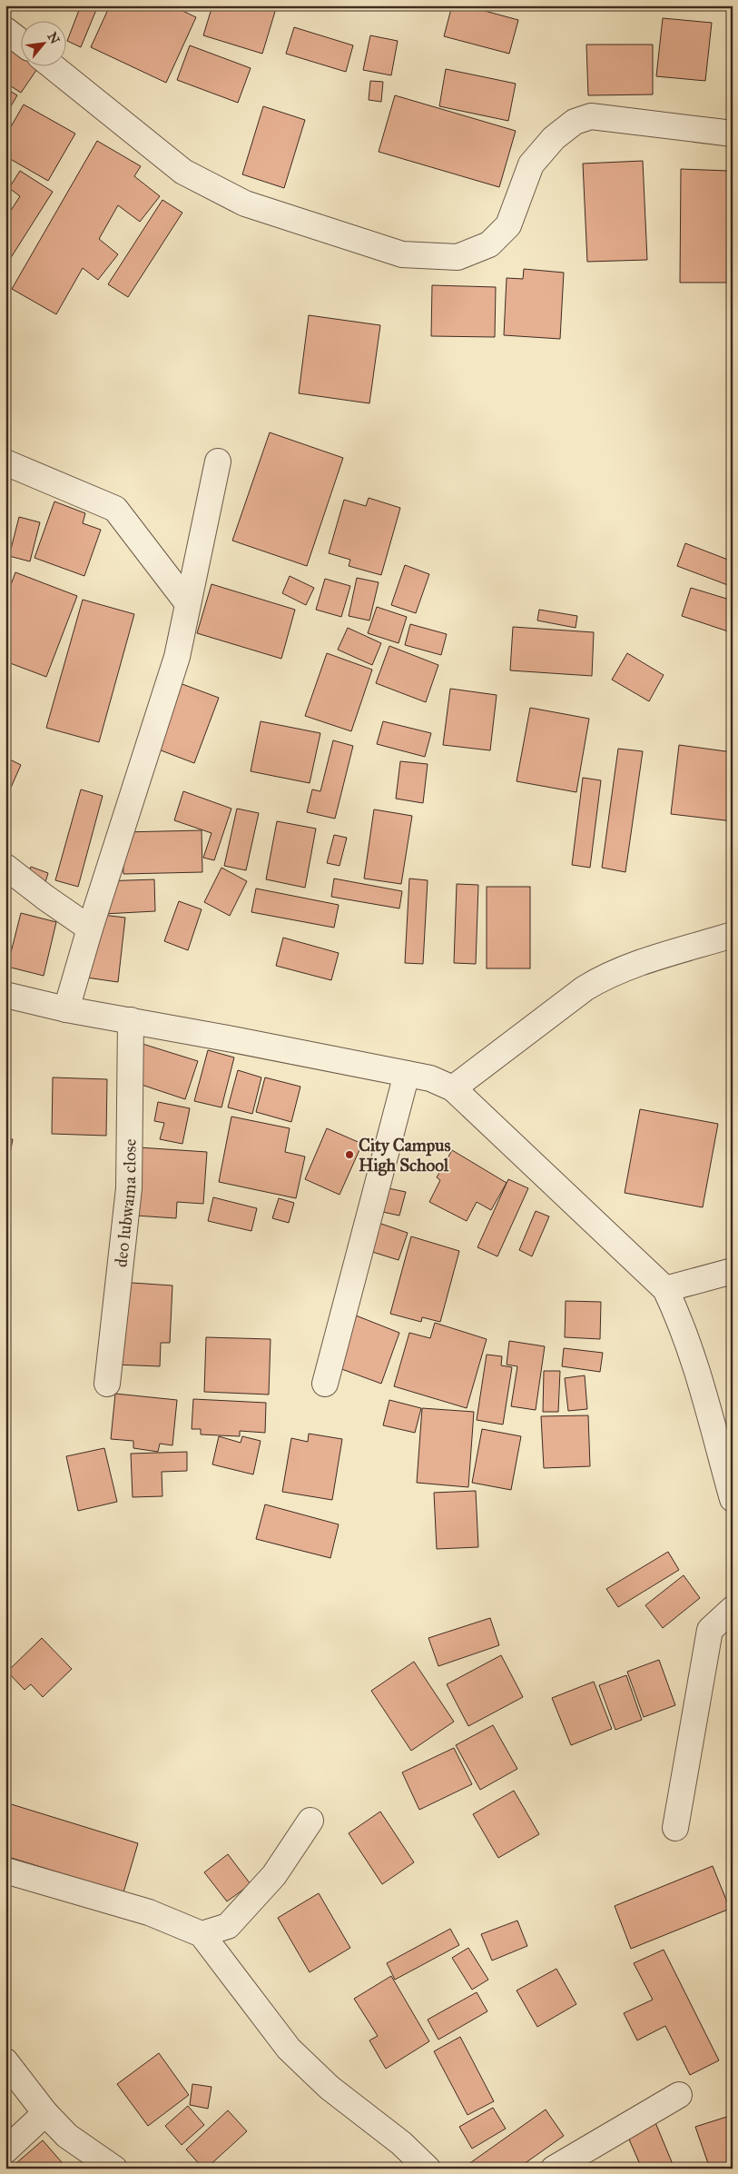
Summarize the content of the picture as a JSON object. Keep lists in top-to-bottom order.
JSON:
{
  "streets": {
    "street": ["deo lubwama close"]
  },
  "places": ["City Campus High School"],
  "north": "top right"
}
